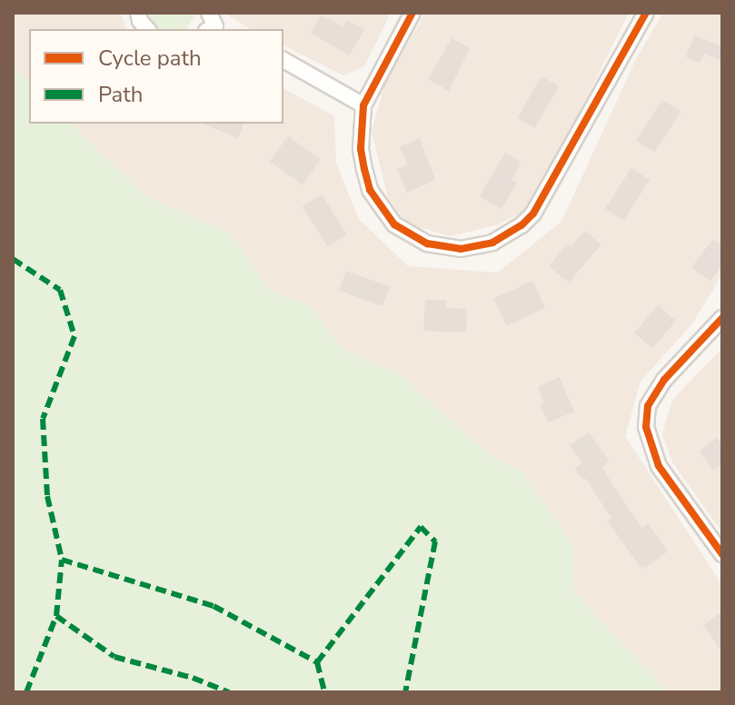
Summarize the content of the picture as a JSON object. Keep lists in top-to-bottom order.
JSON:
{
  "legend": ["Cycle path", "Path"]
}
